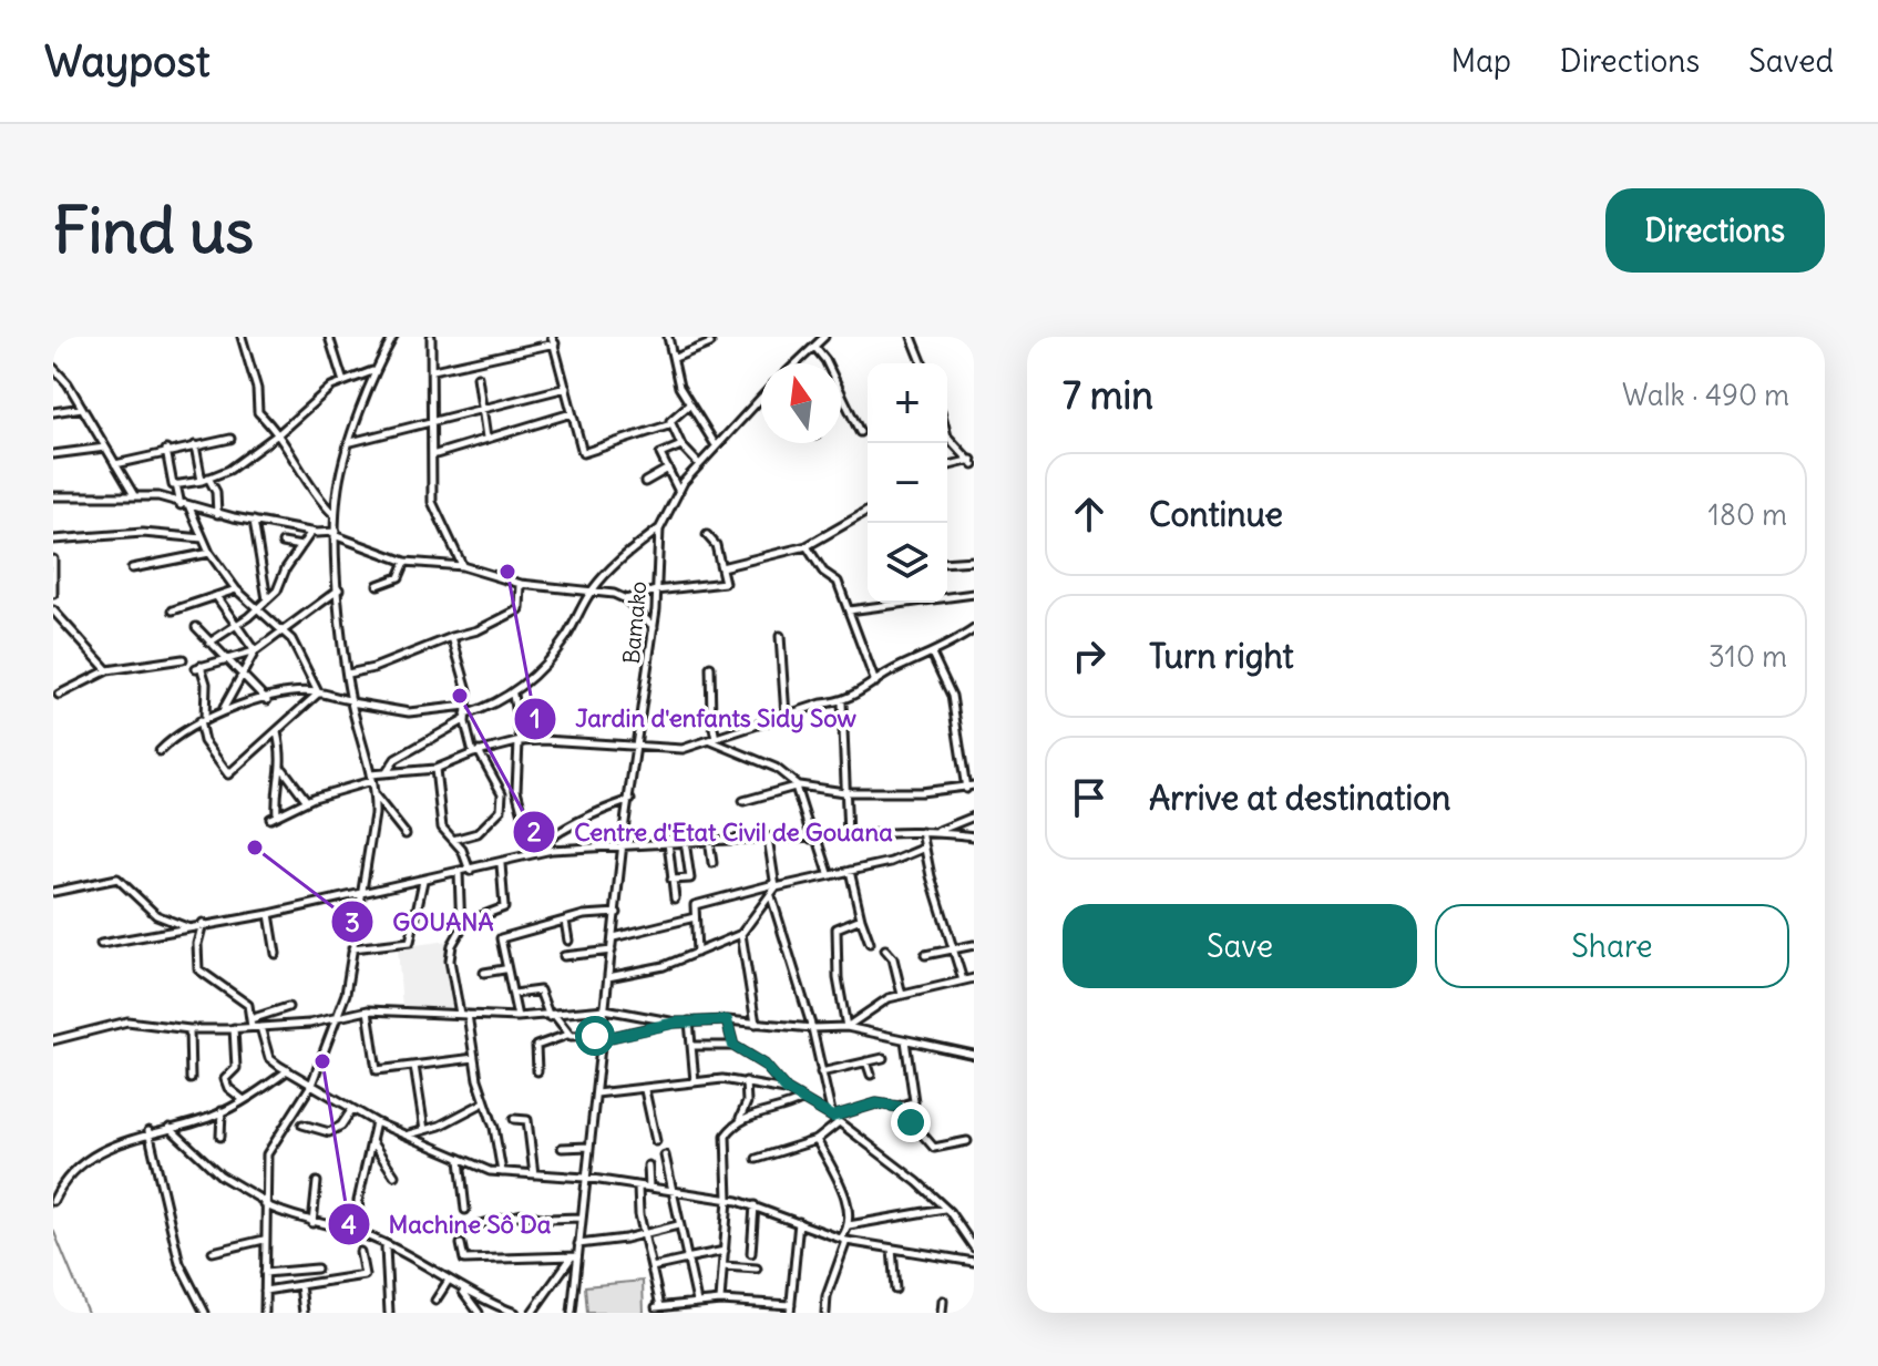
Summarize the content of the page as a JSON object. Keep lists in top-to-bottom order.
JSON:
{
  "streets": {
    "street": ["Bamako"]
  },
  "places": [
    "Jardin d'enfants Sidy Sow",
    "Centre d'Etat Civil de Gouana",
    "GOUANA",
    "Machine Sô Da"
  ],
  "north": "top",
  "page": {
    "header": "Waypost",
    "nav": ["Map", "Directions", "Saved"],
    "buttons": [
      "Directions",
      ["Save", "Share"]
    ],
    "title": "Find us",
    "heading": ["7 min", "Walk · 490 m"],
    "map_buttons": ["+", "−"],
    "list": [
      ["Continue", "180 m"],
      ["Turn right", "310 m"],
      "Arrive at destination"
    ]
  }
}
